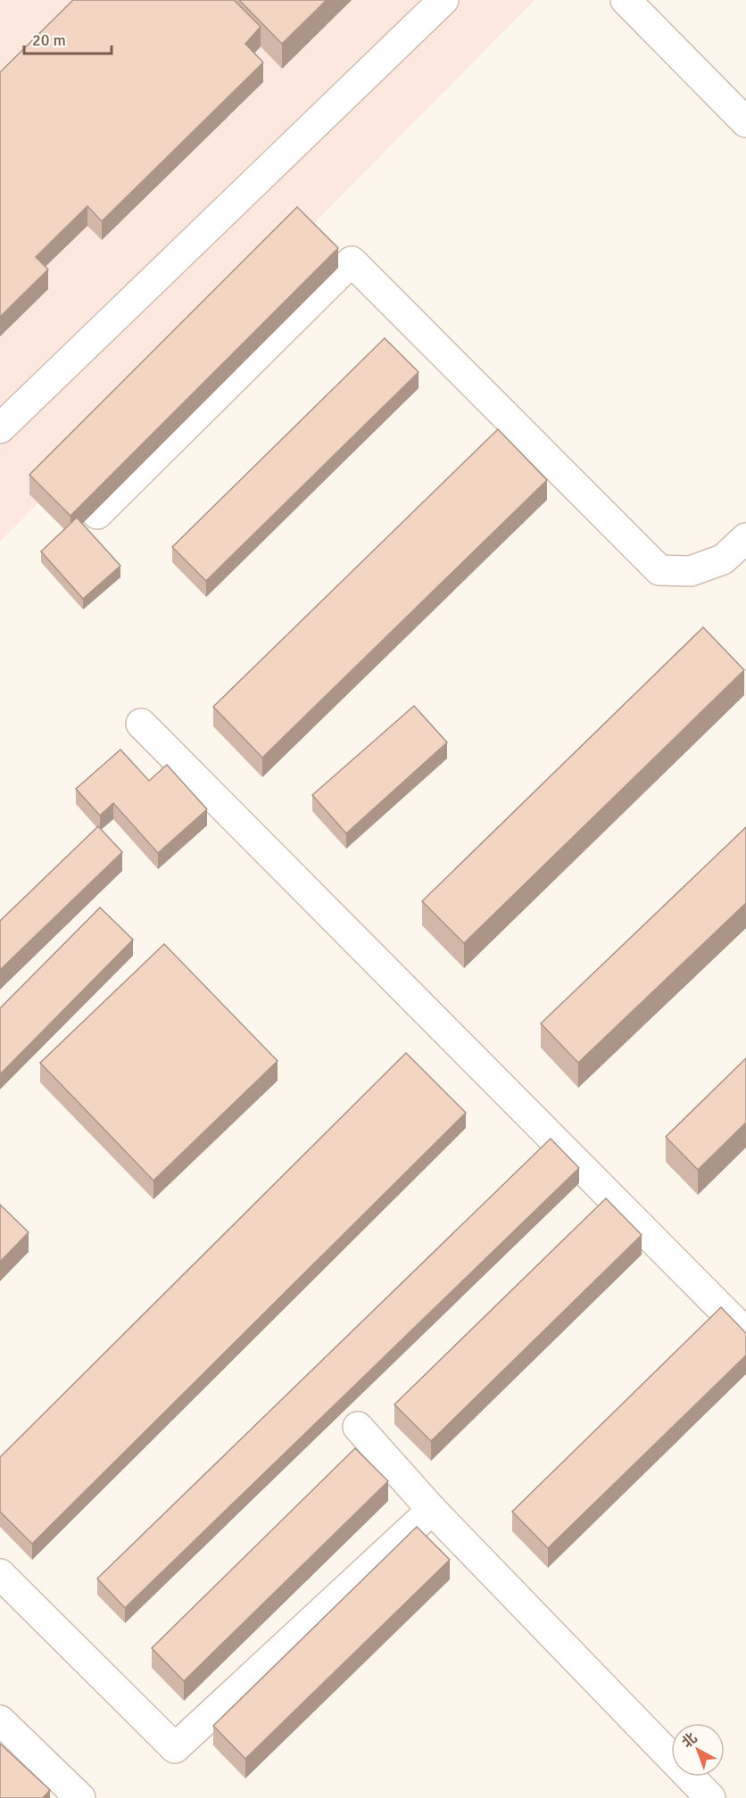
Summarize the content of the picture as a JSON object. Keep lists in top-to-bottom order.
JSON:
{
  "scale_bar": "20 m",
  "north": "top left"
}
